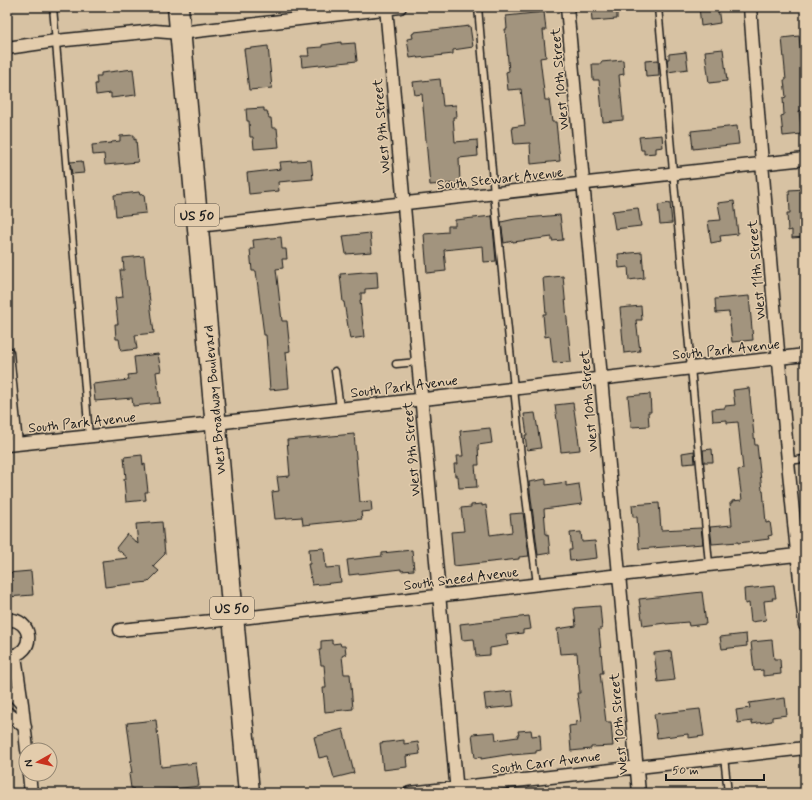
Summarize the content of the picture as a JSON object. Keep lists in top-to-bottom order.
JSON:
{
  "streets": {
    "highway": ["US 50", "West Broadway Boulevard"],
    "street": [
      "West 10th Street",
      "West 9th Street",
      "South Stewart Avenue",
      "West 11th Street",
      "South Park Avenue",
      "South Sneed Avenue",
      "South Carr Avenue"
    ]
  },
  "crossings": [
    ["West 10th Street", "South Stewart Avenue"],
    ["West 10th Street", "South Park Avenue"],
    ["West 10th Street", "South Sneed Avenue"],
    ["West 10th Street", "South Carr Avenue"],
    ["West 9th Street", "South Stewart Avenue"],
    ["West 9th Street", "South Park Avenue"],
    ["West 9th Street", "South Sneed Avenue"],
    ["West 9th Street", "South Carr Avenue"],
    ["South Stewart Avenue", "West 11th Street"],
    ["South Stewart Avenue", "West Broadway Boulevard"],
    ["West 11th Street", "South Park Avenue"],
    ["West 11th Street", "South Sneed Avenue"],
    ["South Park Avenue", "West Broadway Boulevard"],
    ["West Broadway Boulevard", "South Sneed Avenue"]
  ],
  "scale_bar": "50 m",
  "north": "left"
}
